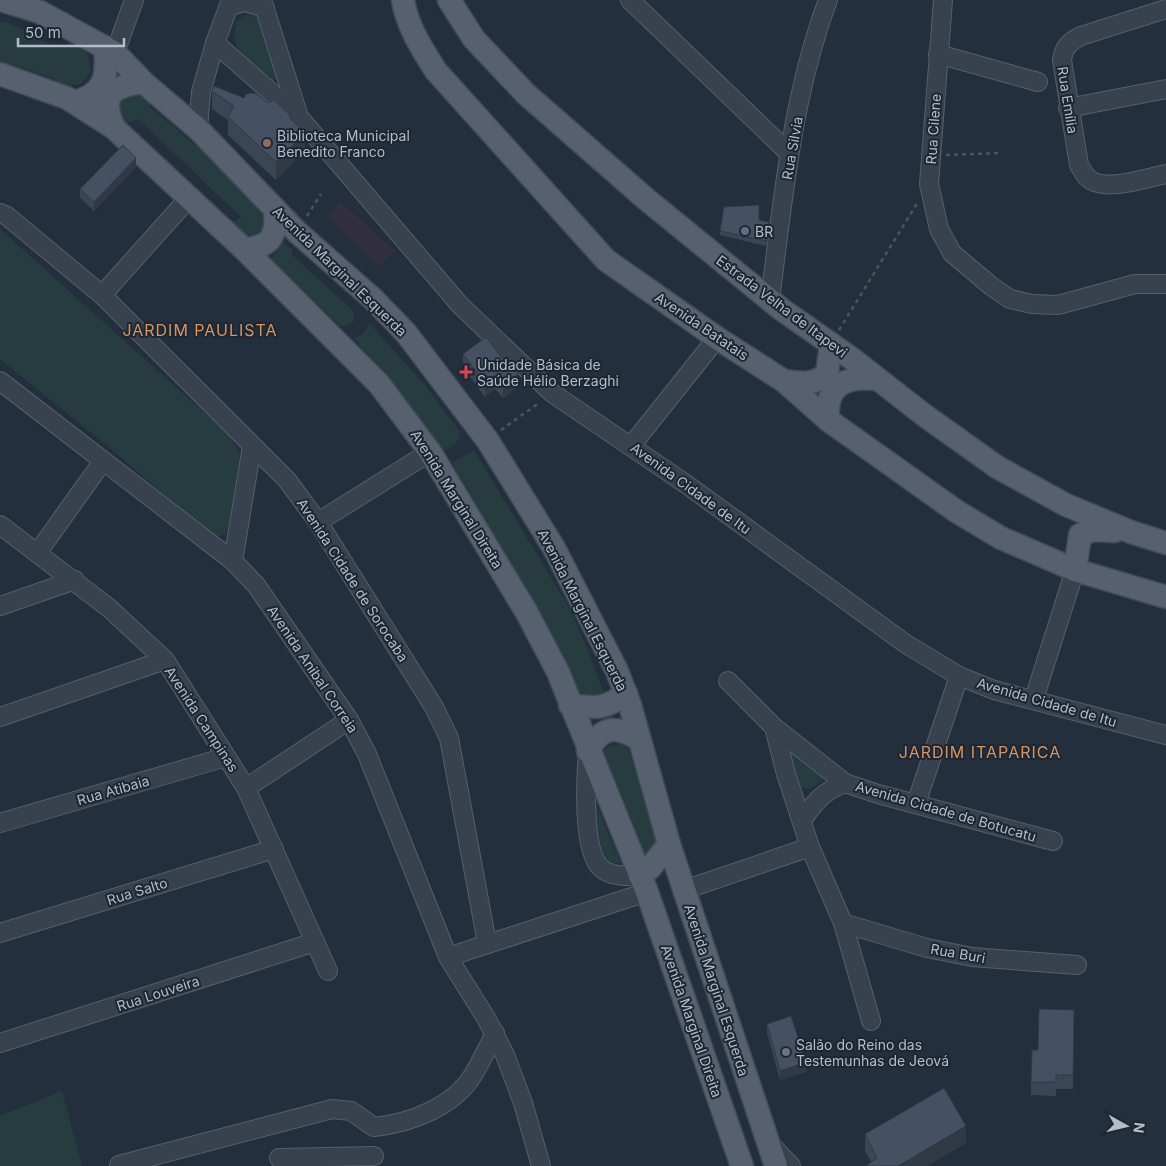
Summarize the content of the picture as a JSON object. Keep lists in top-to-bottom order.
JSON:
{
  "streets": {
    "main road": [
      "Avenida Marginal Esquerda",
      "Estrada Velha de Itapevi",
      "Avenida Batatais",
      "Avenida Marginal Direita"
    ],
    "street": [
      "Rua Emília",
      "Rua Cilene",
      "Rua Silvia",
      "Avenida Cidade de Itu",
      "Avenida Cidade de Sorocaba",
      "Avenida Anibal Correia",
      "Avenida Campinas",
      "Rua Atibaia",
      "Avenida Cidade de Botucatu",
      "Rua Salto",
      "Rua Buri",
      "Rua Louveira"
    ]
  },
  "crossings": [
    ["Rua Silvia", "Estrada Velha de Itapevi"],
    ["Avenida Campinas", "Rua Atibaia"],
    ["Avenida Campinas", "Rua Salto"],
    ["Avenida Campinas", "Rua Louveira"]
  ],
  "districts": ["JARDIM PAULISTA", "JARDIM ITAPARICA"],
  "places": {
    "other": ["Biblioteca Municipal Benedito Franco", "BR", "Salão do Reino das Testemunhas de Jeová"],
    "health": ["Unidade Básica de Saúde Hélio Berzaghi"]
  },
  "scale_bar": "50 m",
  "north": "right"
}
